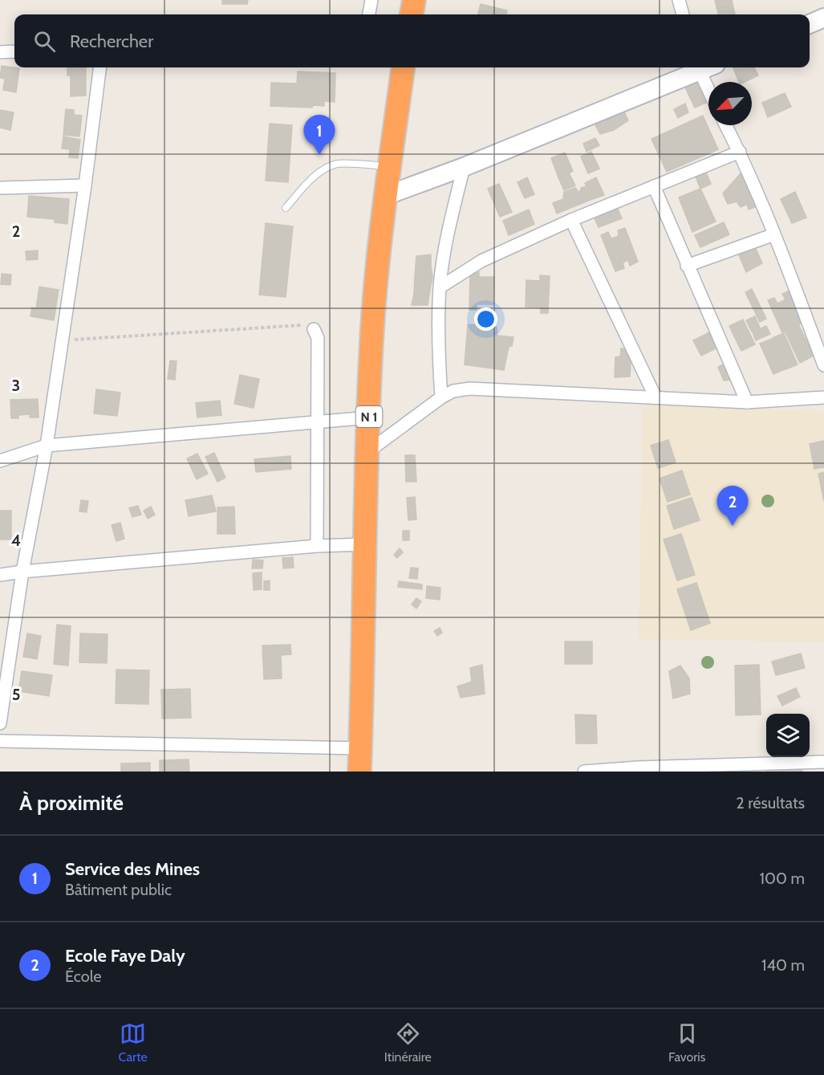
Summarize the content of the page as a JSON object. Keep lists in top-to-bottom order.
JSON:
{
  "streets": {
    "highway": ["N 1"]
  },
  "north": "bottom left",
  "page": {
    "search": "Rechercher",
    "pins": ["1", "2"],
    "heading": ["À proximité", "2 résultats"],
    "list": [
      {
        "mark": "1",
        "name": "Service des Mines",
        "note": "Bâtiment public",
        "value": "100 m"
      },
      {
        "mark": "2",
        "name": "Ecole Faye Daly",
        "note": "École",
        "value": "140 m"
      }
    ],
    "nav": ["Carte", "Itinéraire", "Favoris"]
  },
  "grid": {
    "rows": [
      "2",
      "3",
      "4",
      "5"
    ]
  }
}
